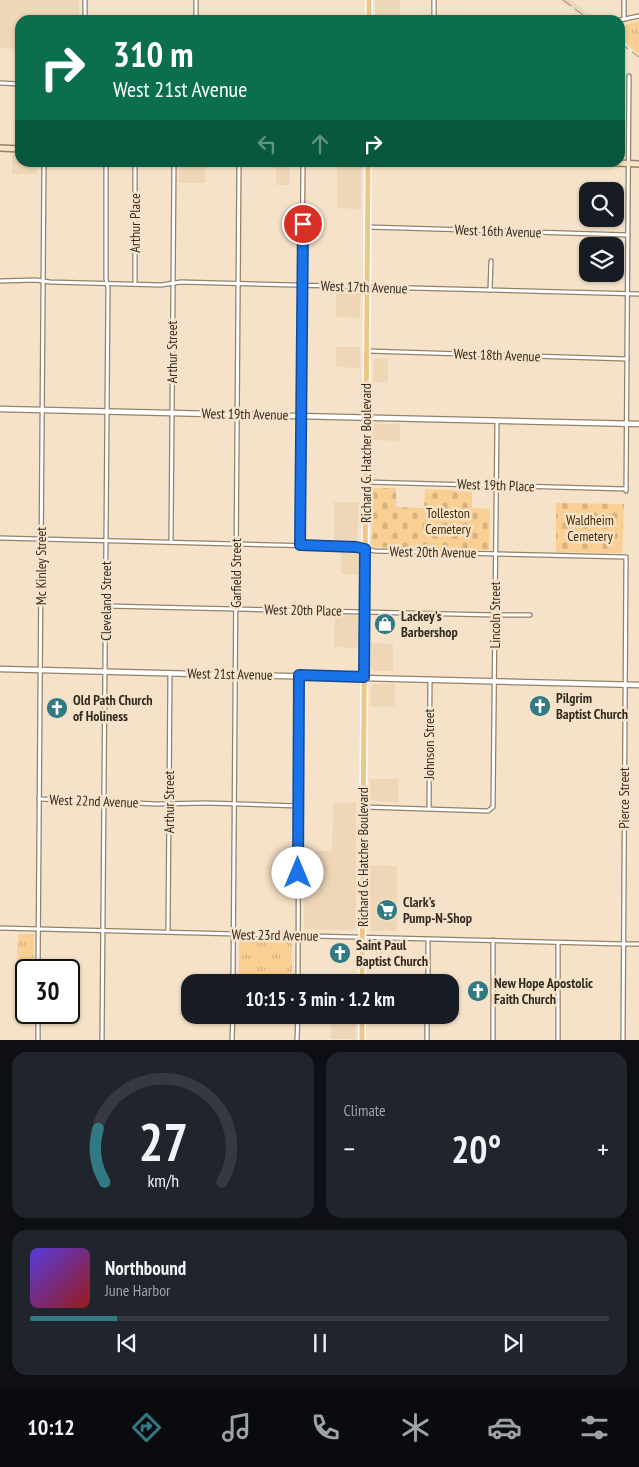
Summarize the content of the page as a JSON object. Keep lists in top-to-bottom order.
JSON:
{
  "streets": {
    "main road": ["Richard G. Hatcher Boulevard"],
    "street": [
      "Arthur Place",
      "West 16th Avenue",
      "West 17th Avenue",
      "Arthur Street",
      "West 18th Avenue",
      "West 19th Avenue",
      "West 19th Place",
      "West 20th Avenue",
      "Mc Kinley Street",
      "Garfield Street",
      "Cleveland Street",
      "West 20th Place",
      "Lincoln Street",
      "West 21st Avenue",
      "Johnson Street",
      "Pierce Street",
      "West 22nd Avenue",
      "West 23rd Avenue"
    ]
  },
  "crossings": [
    ["Arthur Place", "West 17th Avenue"],
    ["West 16th Avenue", "Richard G. Hatcher Boulevard"],
    ["West 17th Avenue", "Arthur Street"],
    ["West 17th Avenue", "Richard G. Hatcher Boulevard"],
    ["West 17th Avenue", "Mc Kinley Street"],
    ["West 17th Avenue", "Garfield Street"],
    ["West 17th Avenue", "Cleveland Street"],
    ["Arthur Street", "West 19th Avenue"],
    ["Arthur Street", "West 20th Avenue"],
    ["Arthur Street", "West 21st Avenue"],
    ["Arthur Street", "West 22nd Avenue"],
    ["Arthur Street", "West 23rd Avenue"],
    ["West 18th Avenue", "Richard G. Hatcher Boulevard"],
    ["West 19th Avenue", "Richard G. Hatcher Boulevard"],
    ["West 19th Avenue", "West 19th Place"],
    ["West 19th Avenue", "Mc Kinley Street"],
    ["West 19th Avenue", "Garfield Street"],
    ["West 19th Avenue", "Cleveland Street"],
    ["West 19th Avenue", "Lincoln Street"],
    ["Richard G. Hatcher Boulevard", "West 19th Place"],
    ["Richard G. Hatcher Boulevard", "West 20th Avenue"],
    ["Richard G. Hatcher Boulevard", "West 20th Place"],
    ["Richard G. Hatcher Boulevard", "West 21st Avenue"],
    ["Richard G. Hatcher Boulevard", "West 23rd Avenue"],
    ["West 19th Place", "Lincoln Street"],
    ["West 20th Avenue", "Mc Kinley Street"],
    ["West 20th Avenue", "Garfield Street"],
    ["West 20th Avenue", "Cleveland Street"],
    ["West 20th Avenue", "Lincoln Street"],
    ["West 20th Avenue", "Pierce Street"],
    ["Mc Kinley Street", "West 21st Avenue"],
    ["Mc Kinley Street", "West 22nd Avenue"],
    ["Mc Kinley Street", "West 23rd Avenue"],
    ["Garfield Street", "West 20th Place"],
    ["Garfield Street", "West 21st Avenue"],
    ["Garfield Street", "West 22nd Avenue"],
    ["Garfield Street", "West 23rd Avenue"],
    ["Cleveland Street", "West 20th Place"],
    ["Cleveland Street", "West 21st Avenue"],
    ["Cleveland Street", "West 22nd Avenue"],
    ["Cleveland Street", "West 23rd Avenue"],
    ["West 20th Place", "Lincoln Street"],
    ["Lincoln Street", "West 21st Avenue"],
    ["Lincoln Street", "Johnson Street"],
    ["West 21st Avenue", "Johnson Street"],
    ["West 21st Avenue", "Pierce Street"],
    ["Pierce Street", "West 23rd Avenue"]
  ],
  "parks": ["Tolleston Cemetery", "Waldheim Cemetery"],
  "places": {
    "shop": ["Lackey's Barbershop"],
    "church": [
      "Pilgrim Baptist Church",
      "Old Path Church of Holiness",
      "Saint Paul Baptist Church",
      "New Hope Apostolic Faith Church"
    ],
    "supermarket": ["Clark's Pump-N-Shop"]
  },
  "page": {
    "turn": ["310 m", "West 21st Avenue"],
    "limit": "30",
    "trip": "10:15 · 3 min · 1.2 km",
    "tile": "Climate",
    "heat": ["−", "20°", "+"],
    "song": ["Northbound", "June Harbor"],
    "tabs": "10:12",
    "gauge": ["27", "km/h"]
  }
}
